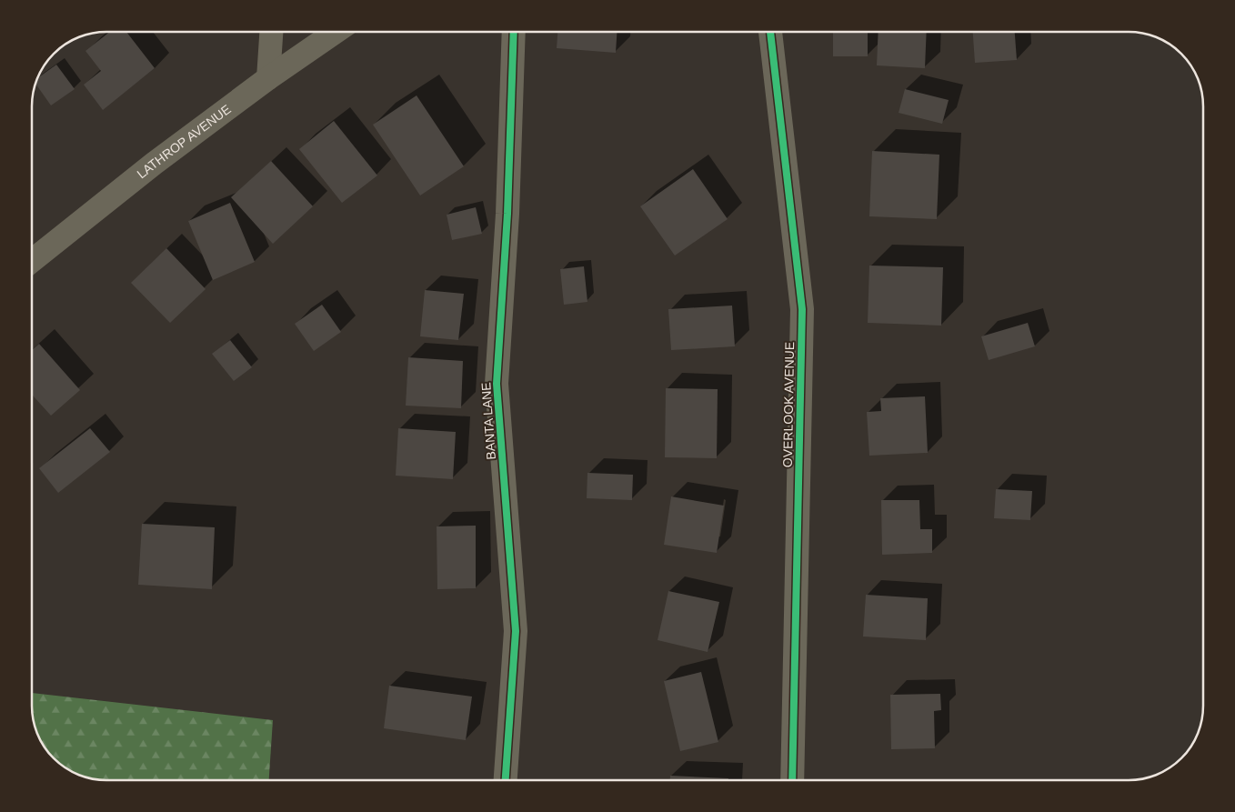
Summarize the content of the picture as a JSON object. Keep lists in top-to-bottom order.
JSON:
{
  "streets": {
    "street": ["LATHROP AVENUE", "OVERLOOK AVENUE", "BANTA LANE"]
  }
}
